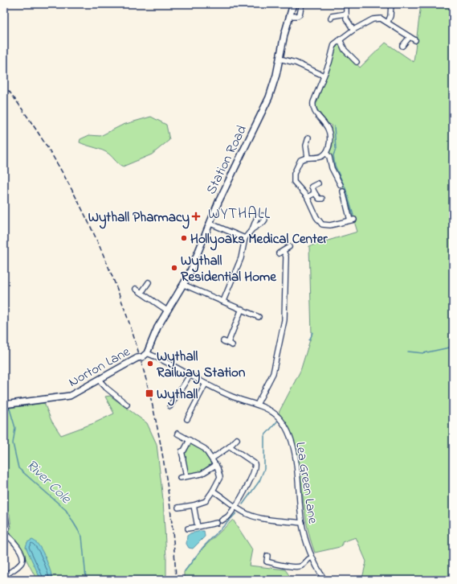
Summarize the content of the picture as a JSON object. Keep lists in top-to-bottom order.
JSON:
{
  "streets": {
    "street": ["Station Road", "Norton Lane", "Lea Green Lane"]
  },
  "crossings": [
    ["Station Road", "Norton Lane"],
    ["Station Road", "Lea Green Lane"],
    ["Norton Lane", "Lea Green Lane"]
  ],
  "districts": ["WYTHALL"],
  "water": ["River Cole"],
  "places": {
    "health": ["Wythall Pharmacy"],
    "other": ["Hollyoaks Medical Center", "Wythall Residential Home", "Wythall Railway Station"],
    "transit": ["Wythall"]
  }
}
